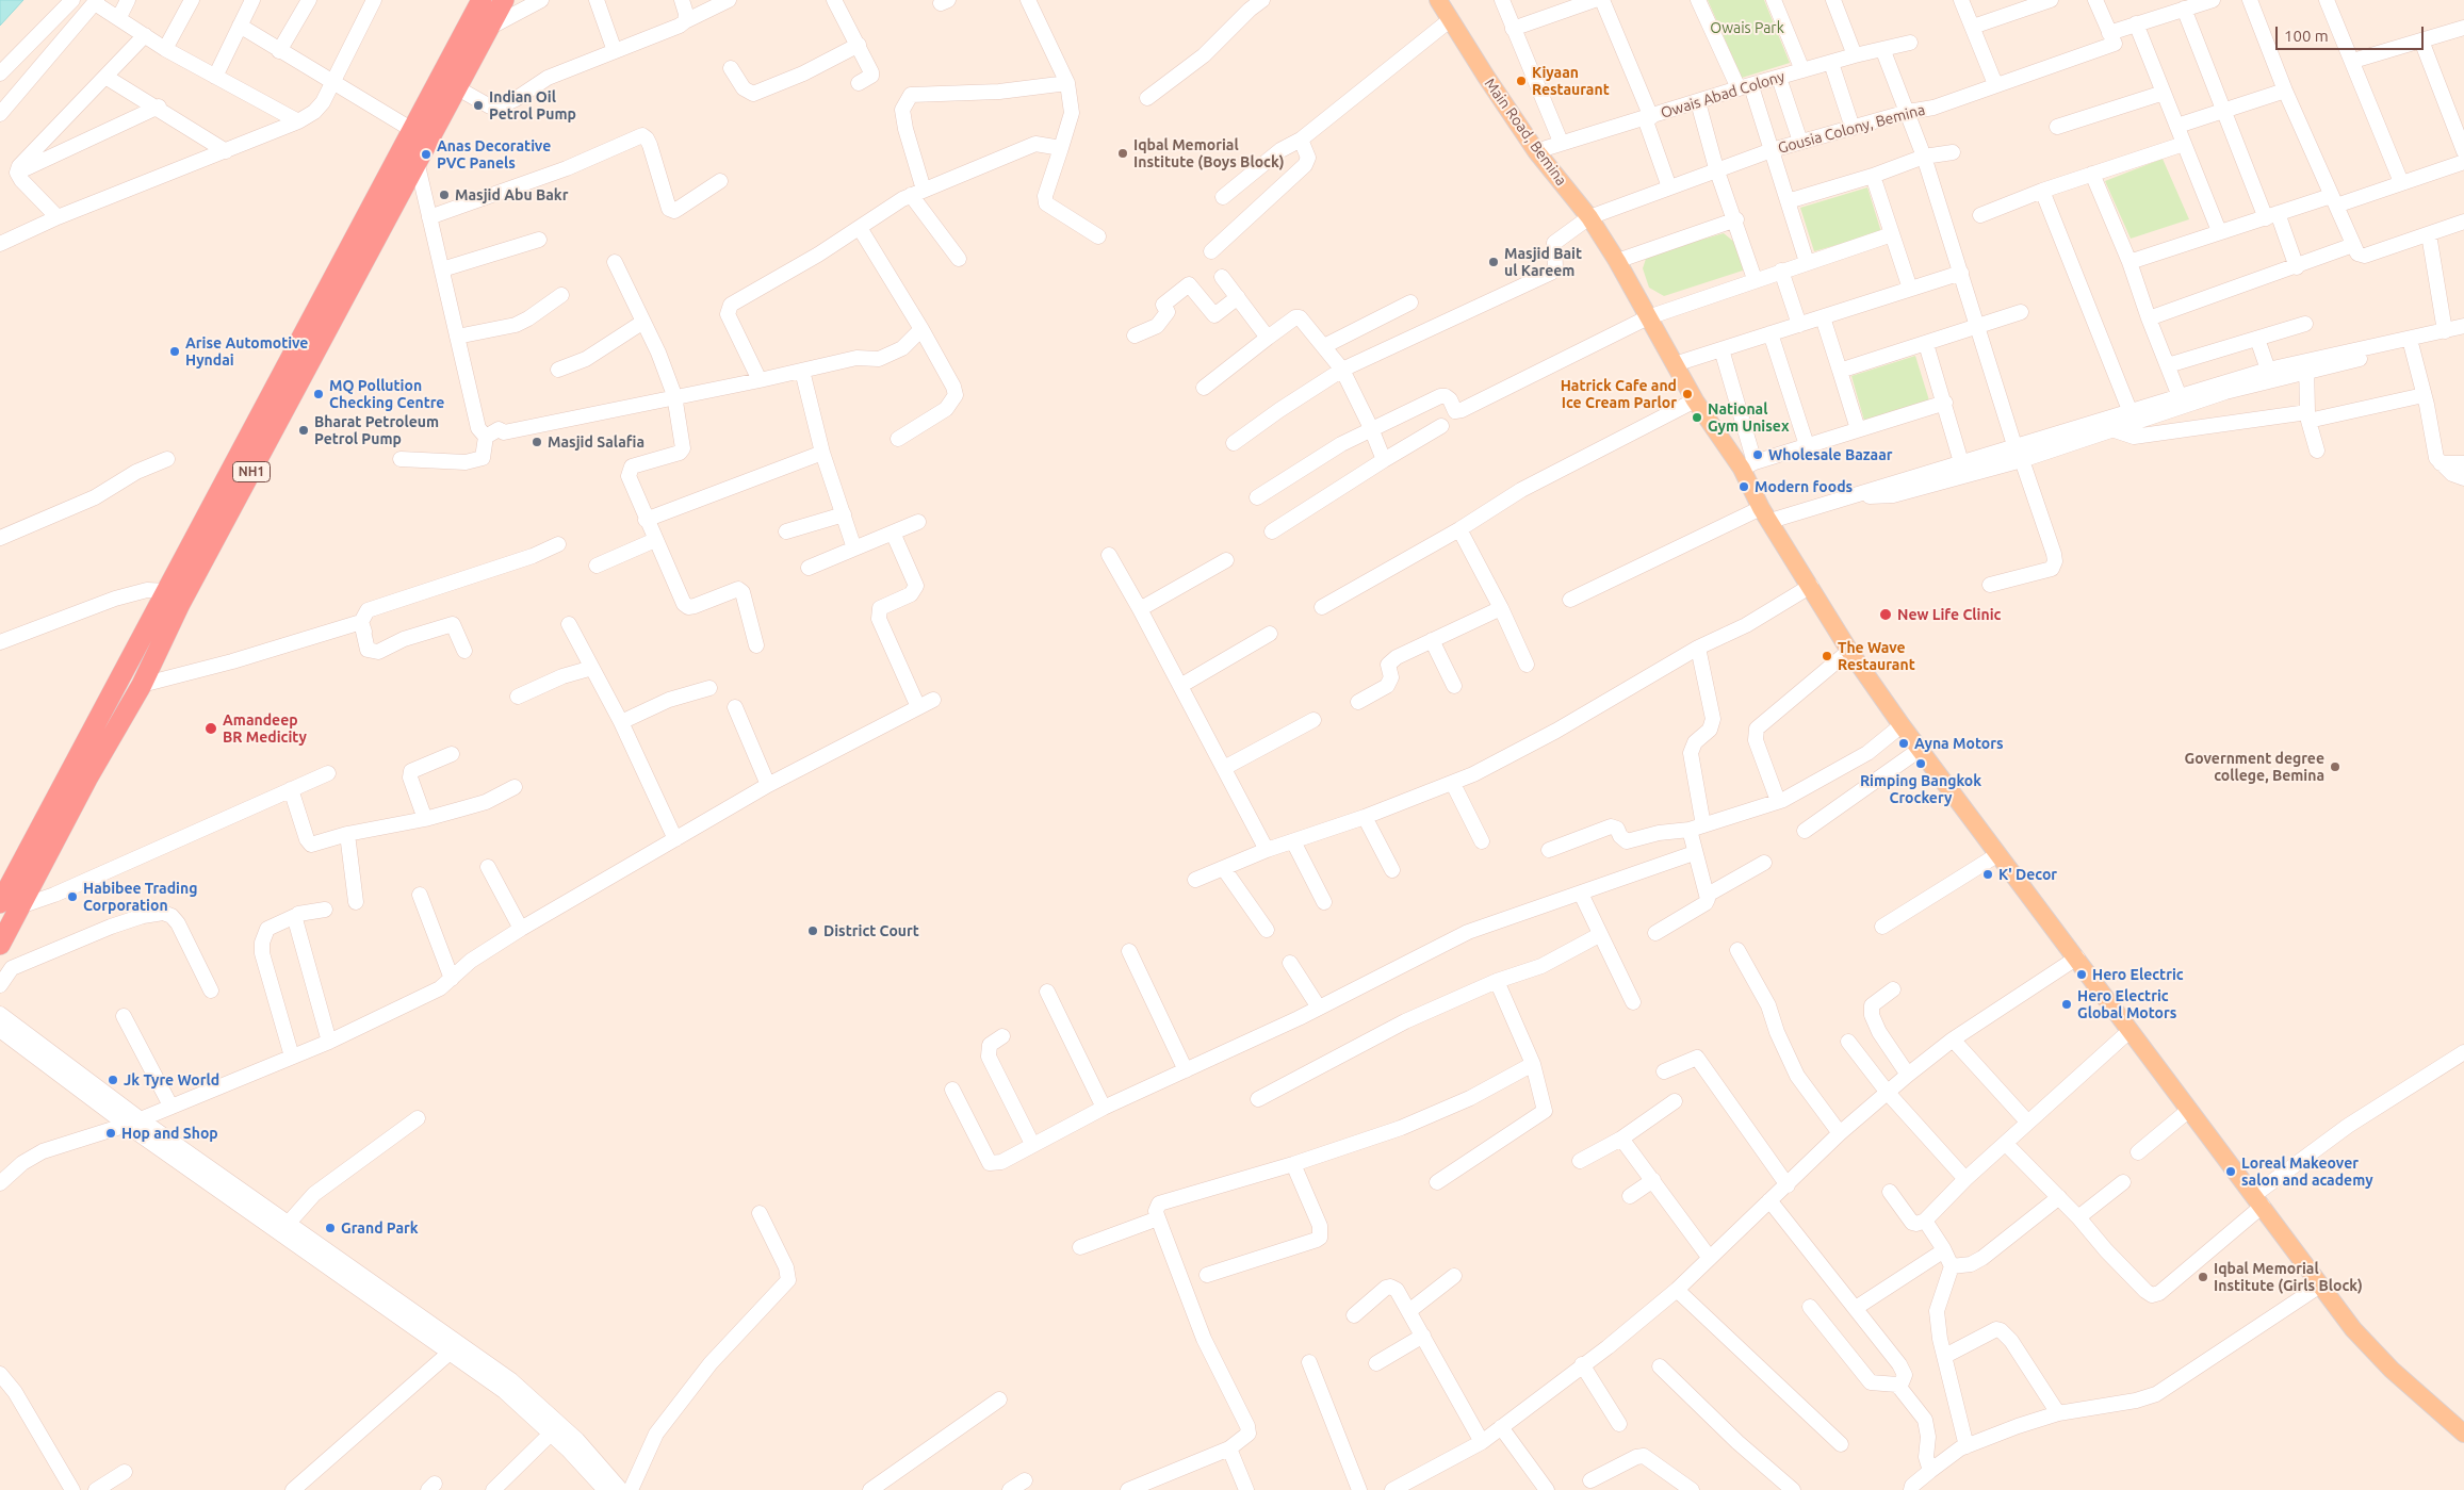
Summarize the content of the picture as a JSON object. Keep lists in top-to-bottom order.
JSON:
{
  "streets": {
    "highway": ["NH1"],
    "main road": ["Main Road, Bemina"],
    "street": ["Owais Abad Colony", "Gousia Colony, Bemina"]
  },
  "crossings": [
    ["Owais Abad Colony", "Main Road, Bemina"],
    ["Gousia Colony, Bemina", "Main Road, Bemina"]
  ],
  "parks": ["Owais Park"],
  "places": [
    "Kiyaan Restaurant",
    "Indian Oil Petrol Pump",
    "Iqbal Memorial Institute (Boys Block)",
    "Anas Decorative PVC Panels",
    "Masjid Abu Bakr",
    "Masjid Bait ul Kareem",
    "Arise Automotive Hyndai",
    "MQ Pollution Checking Centre",
    "Hatrick Cafe and Ice Cream Parlor",
    "National Gym Unisex",
    "Bharat Petroleum Petrol Pump",
    "Masjid Salafia",
    "Wholesale Bazaar",
    "Modern foods",
    "New Life Clinic",
    "The Wave Restaurant",
    "Amandeep BR Medicity",
    "Ayna Motors",
    "Rimping Bangkok Crockery",
    "Government degree college, Bemina",
    "K' Decor",
    "Habibee Trading Corporation",
    "District Court",
    "Hero Electric",
    "Hero Electric Global Motors",
    "Jk Tyre World",
    "Hop and Shop",
    "Loreal Makeover salon and academy",
    "Grand Park",
    "Iqbal Memorial Institute (Girls Block)"
  ],
  "scale_bar": "100 m"
}
